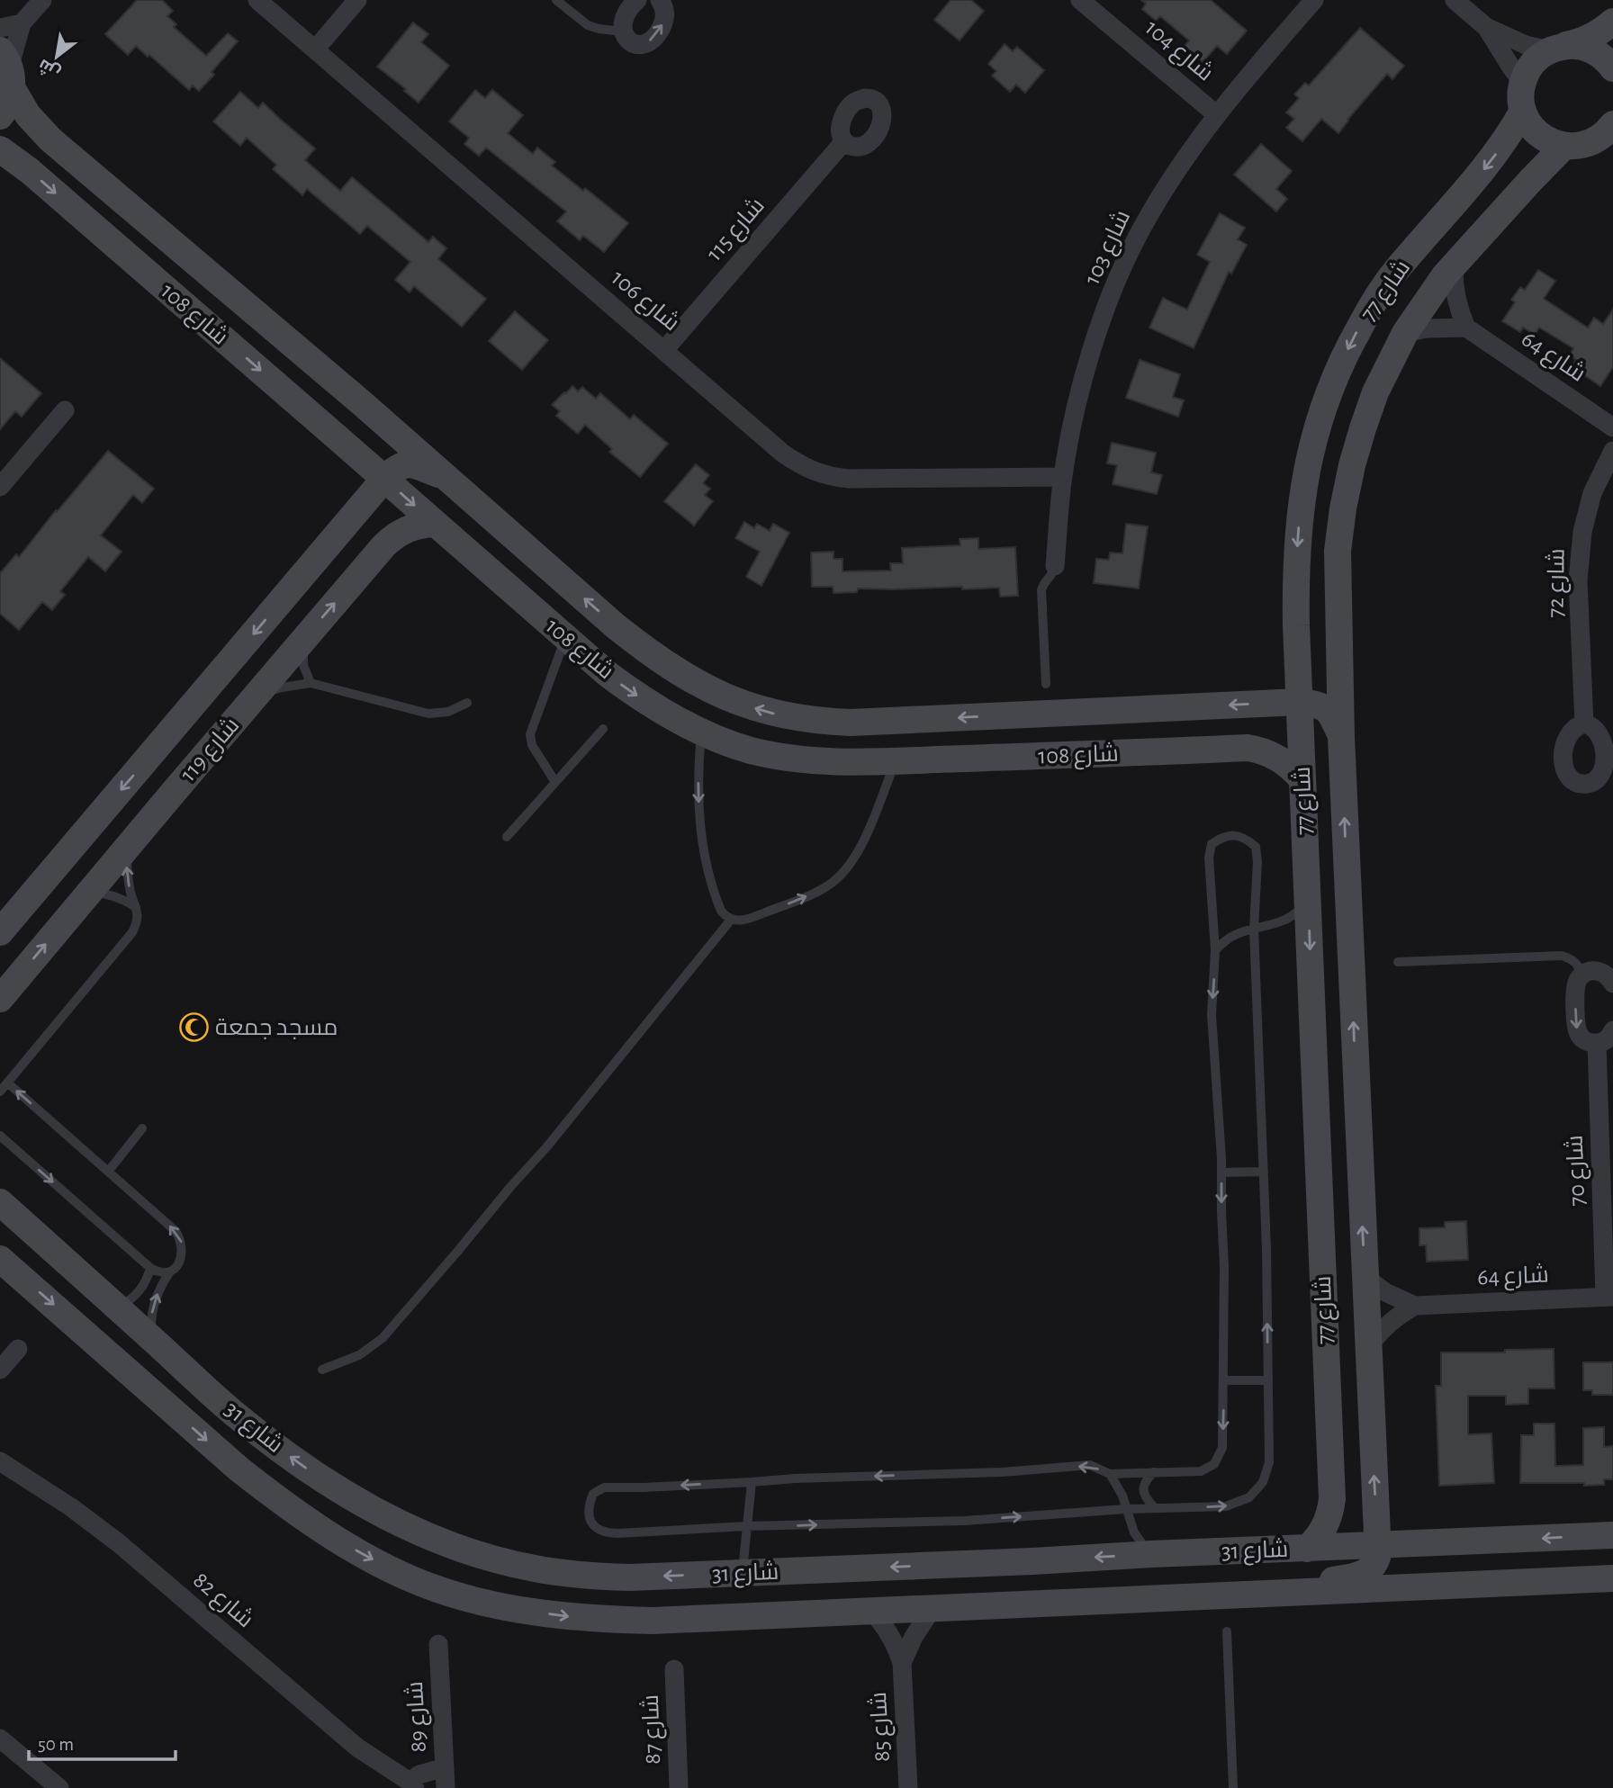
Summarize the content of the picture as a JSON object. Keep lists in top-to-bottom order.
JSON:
{
  "streets": {
    "street": [
      "شارع 104",
      "شارع 115",
      "شارع 103",
      "شارع 77",
      "شارع 106",
      "شارع 108",
      "شارع 64",
      "شارع 72",
      "شارع 119",
      "شارع 70",
      "شارع 31",
      "شارع 82",
      "شارع 89",
      "شارع 85",
      "شارع 87"
    ]
  },
  "crossings": [
    ["شارع 104", "شارع 103"],
    ["شارع 115", "شارع 106"],
    ["شارع 103", "شارع 106"],
    ["شارع 77", "شارع 108"],
    ["شارع 77", "شارع 64"],
    ["شارع 77", "شارع 31"],
    ["شارع 108", "شارع 119"],
    ["شارع 64", "شارع 70"],
    ["شارع 31", "شارع 85"],
    ["شارع 82", "شارع 89"]
  ],
  "places": {
    "mosque": ["مسجد جمعة"]
  },
  "scale_bar": "50 m",
  "north": "bottom left"
}
